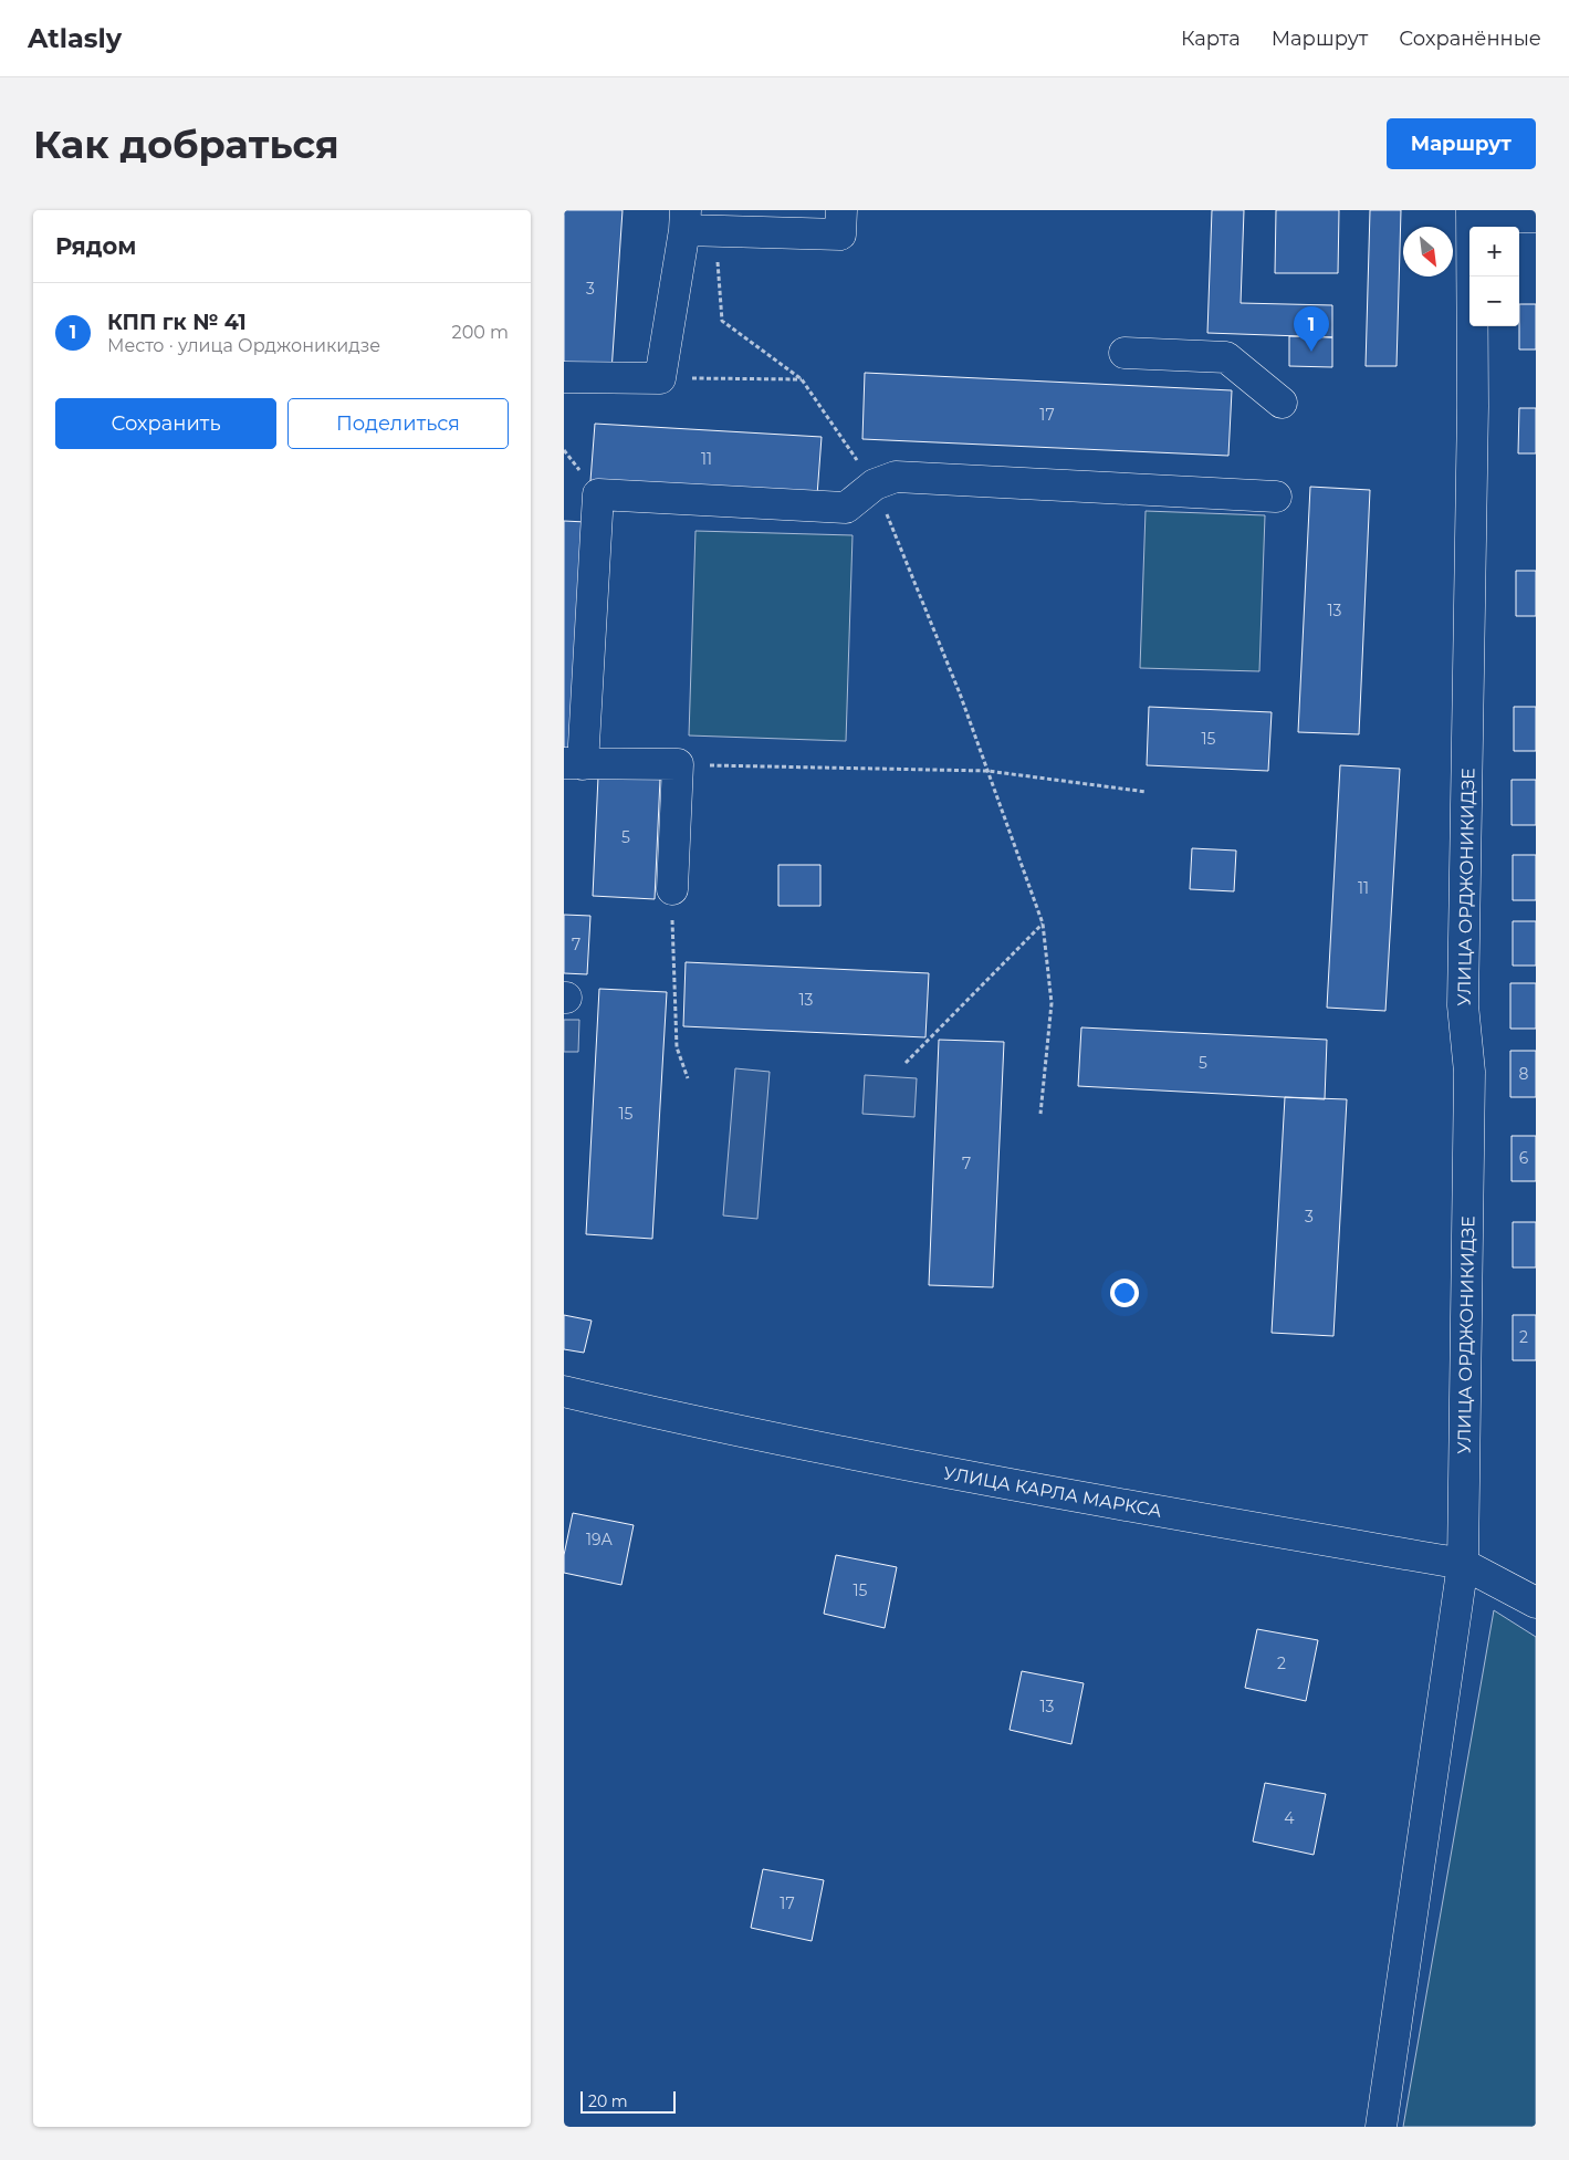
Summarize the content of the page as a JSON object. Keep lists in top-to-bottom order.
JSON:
{
  "streets": {
    "street": ["УЛИЦА ОРДЖОНИКИДЗЕ", "УЛИЦА КАРЛА МАРКСА"]
  },
  "crossings": [
    ["УЛИЦА ОРДЖОНИКИДЗЕ", "УЛИЦА КАРЛА МАРКСА"]
  ],
  "house_numbers": [
    "3",
    "17",
    "11",
    "13",
    "15",
    "5",
    "11",
    "7",
    "13",
    "5",
    "8",
    "15",
    "6",
    "7",
    "3",
    "2",
    "19А",
    "15",
    "2",
    "13",
    "4",
    "17"
  ],
  "scale_bar": "20 m",
  "north": "bottom right",
  "page": {
    "header": "Atlasly",
    "nav": ["Карта", "Маршрут", "Сохранённые"],
    "buttons": [
      "Маршрут",
      ["Сохранить", "Поделиться"]
    ],
    "title": "Как добраться",
    "heading": "Рядом",
    "map_buttons": ["+", "−"],
    "list": [
      {
        "mark": "1",
        "name": "КПП гк № 41",
        "note": "Место · улица Орджоникидзе",
        "value": "200 m"
      }
    ],
    "pins": "1",
    "scale": "20 m"
  }
}
